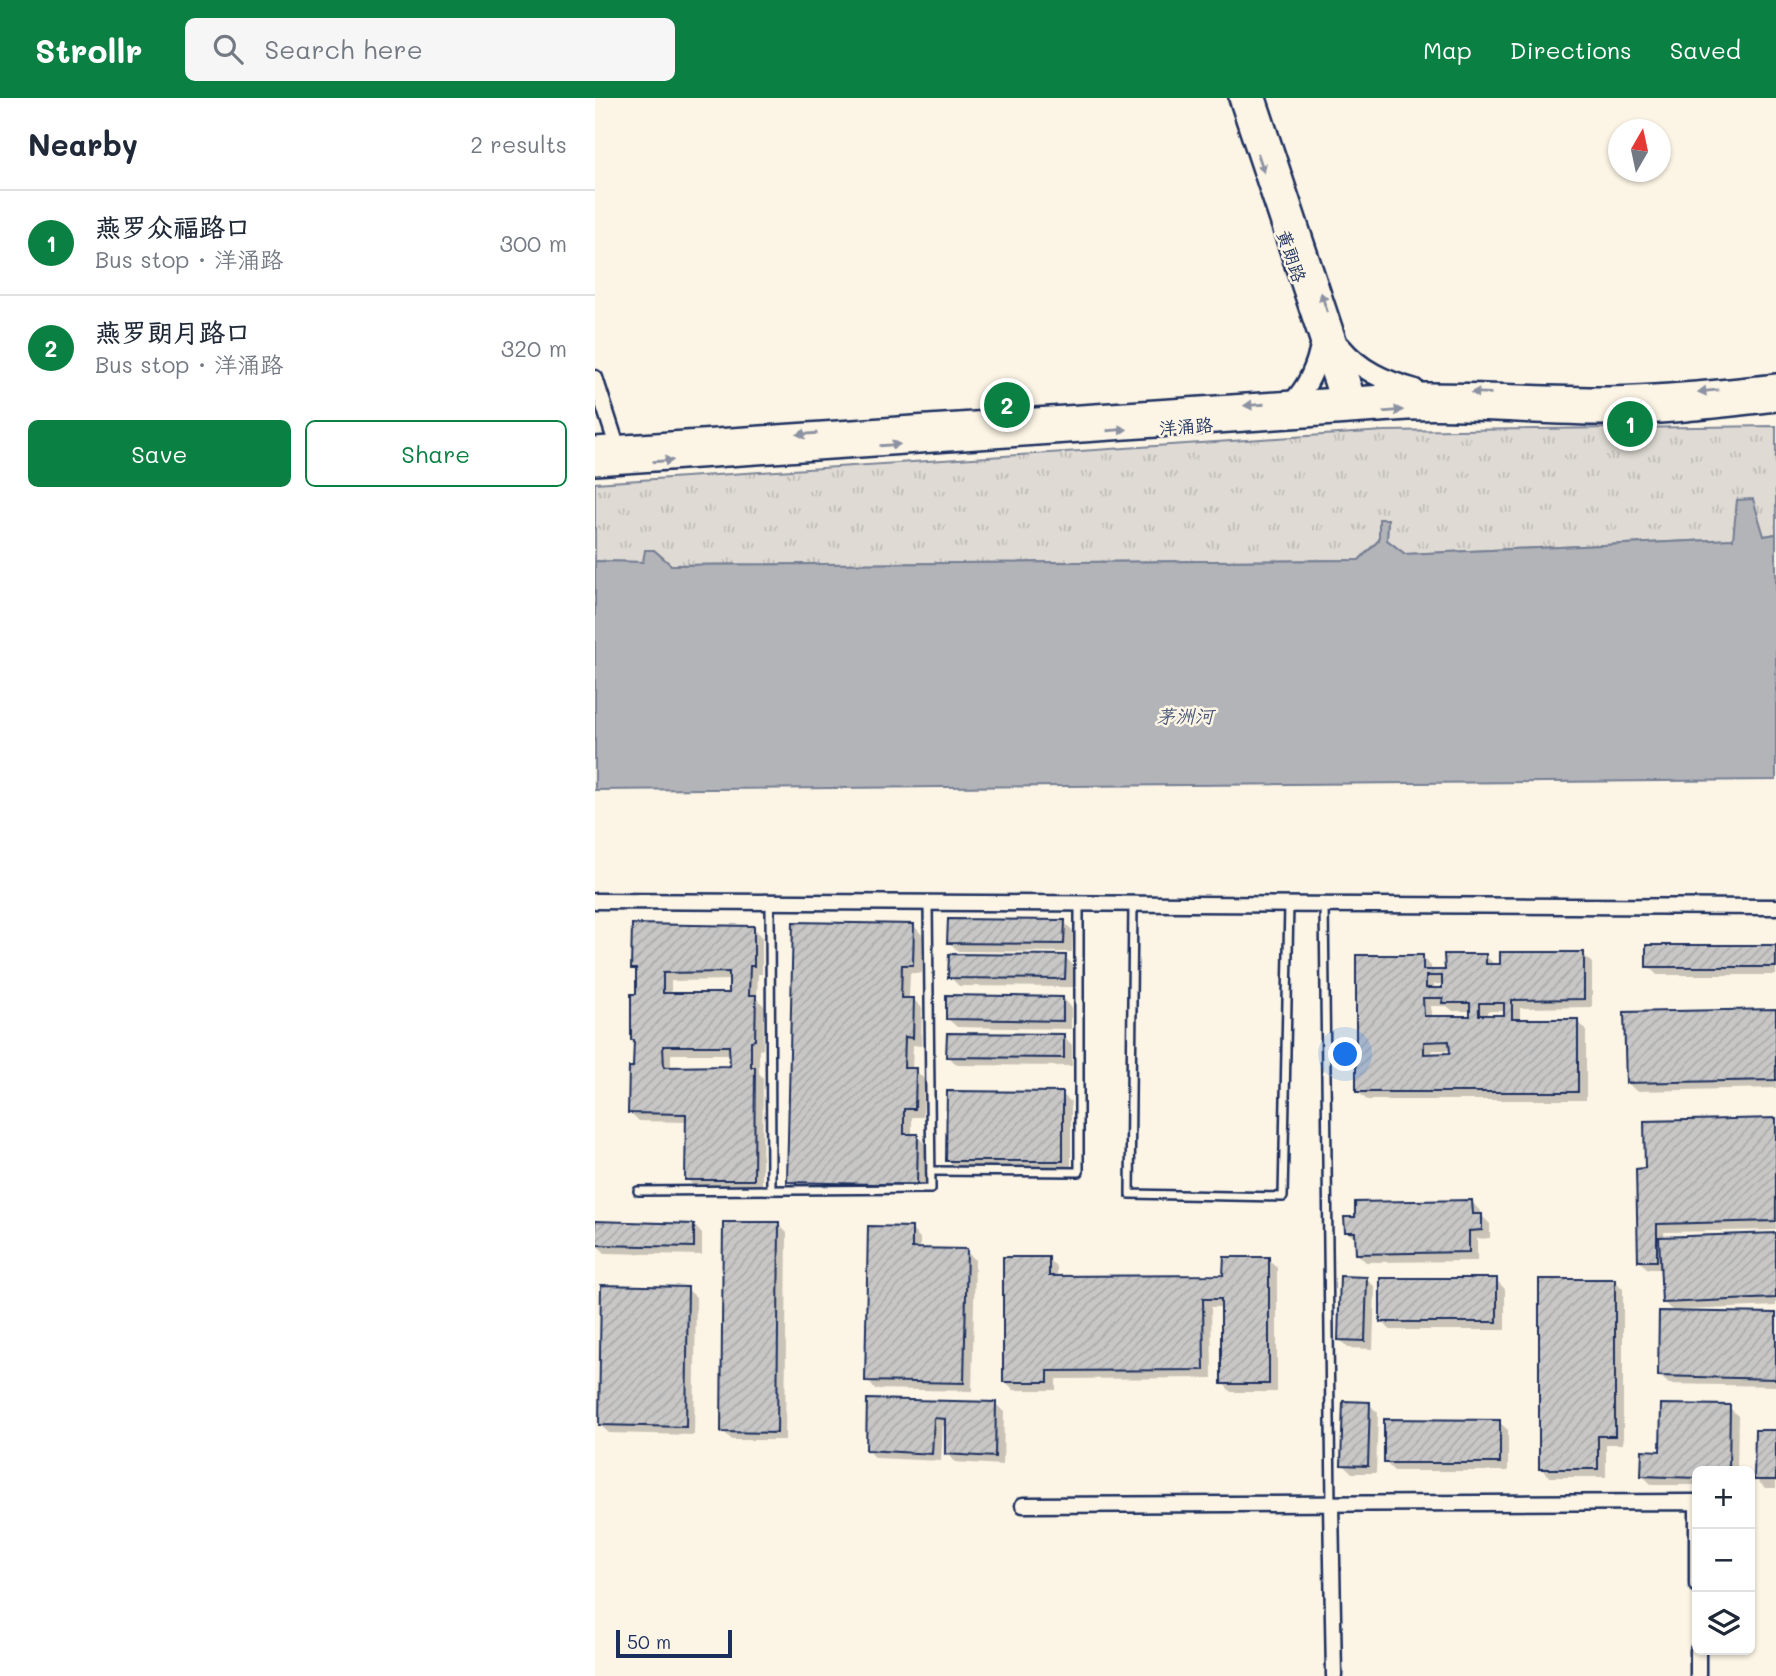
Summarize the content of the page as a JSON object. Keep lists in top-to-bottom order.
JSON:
{
  "streets": {
    "street": ["黄朗路", "洋涌路"]
  },
  "crossings": [
    ["黄朗路", "洋涌路"]
  ],
  "water": ["茅洲河"],
  "scale_bar": "50 m",
  "north": "top",
  "page": {
    "header": "Strollr",
    "search": "Search here",
    "nav": ["Map", "Directions", "Saved"],
    "heading": ["Nearby", "2 results"],
    "list": [
      {
        "mark": "1",
        "name": "燕罗众福路口",
        "note": "Bus stop · 洋涌路",
        "value": "300 m"
      },
      {
        "mark": "2",
        "name": "燕罗朗月路口",
        "note": "Bus stop · 洋涌路",
        "value": "320 m"
      }
    ],
    "pins": ["2", "1"],
    "buttons": ["Save", "Share"],
    "map_buttons": ["+", "−"],
    "scale": "50 m"
  }
}
